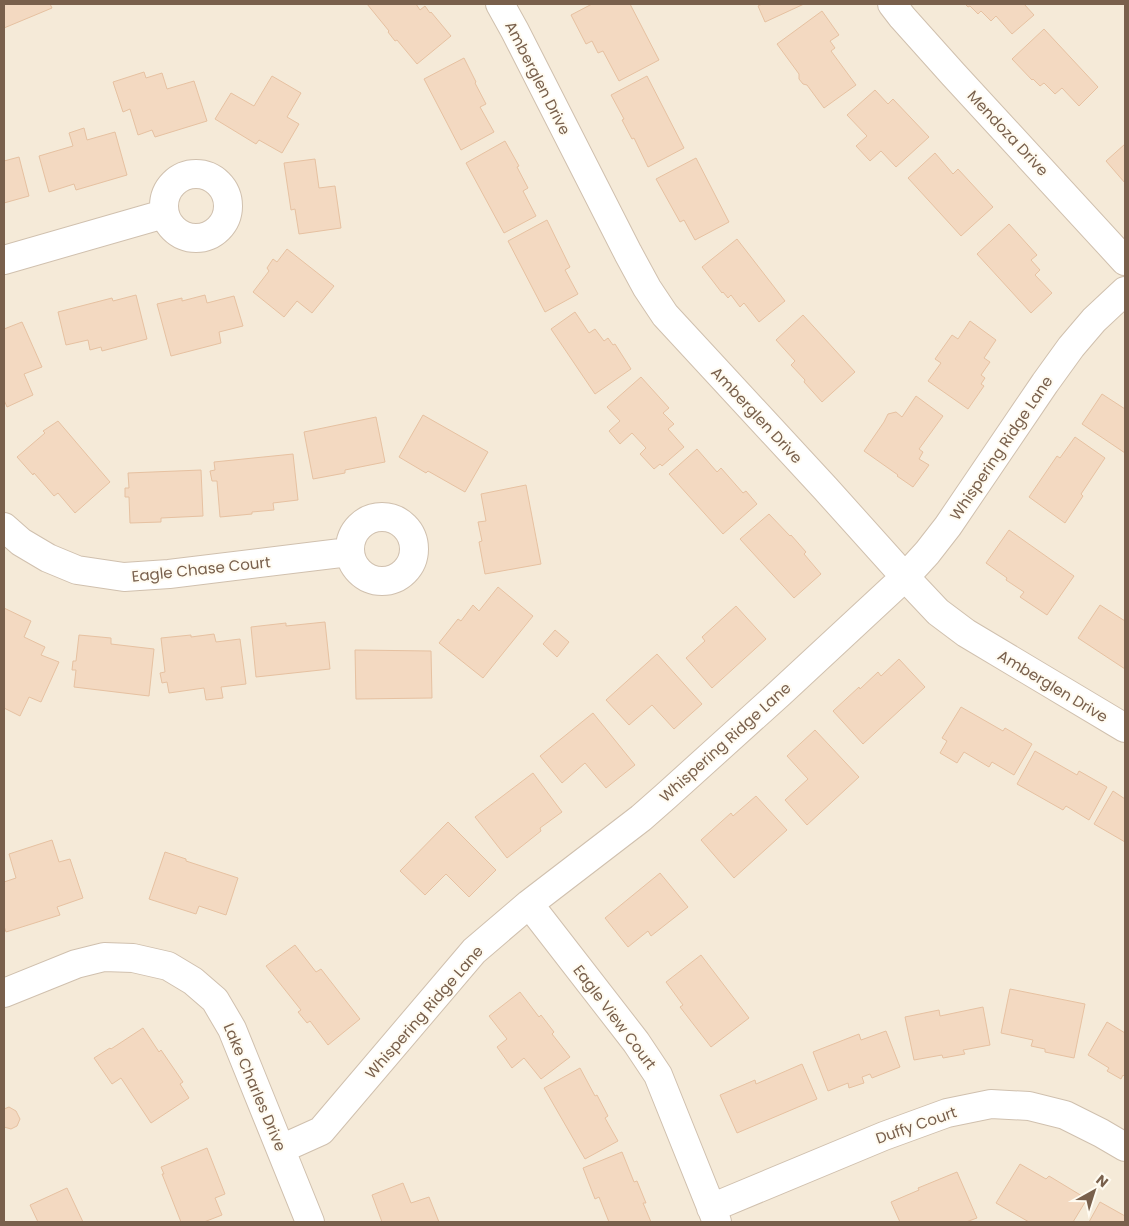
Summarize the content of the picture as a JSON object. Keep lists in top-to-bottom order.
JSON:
{
  "streets": {
    "street": [
      "Amberglen Drive",
      "Mendoza Drive",
      "Whispering Ridge Lane",
      "Eagle Chase Court",
      "Eagle View Court",
      "Lake Charles Drive",
      "Duffy Court"
    ]
  },
  "crossings": [
    ["Amberglen Drive", "Whispering Ridge Lane"],
    ["Whispering Ridge Lane", "Eagle View Court"],
    ["Whispering Ridge Lane", "Lake Charles Drive"],
    ["Eagle View Court", "Duffy Court"]
  ],
  "north": "top right"
}
